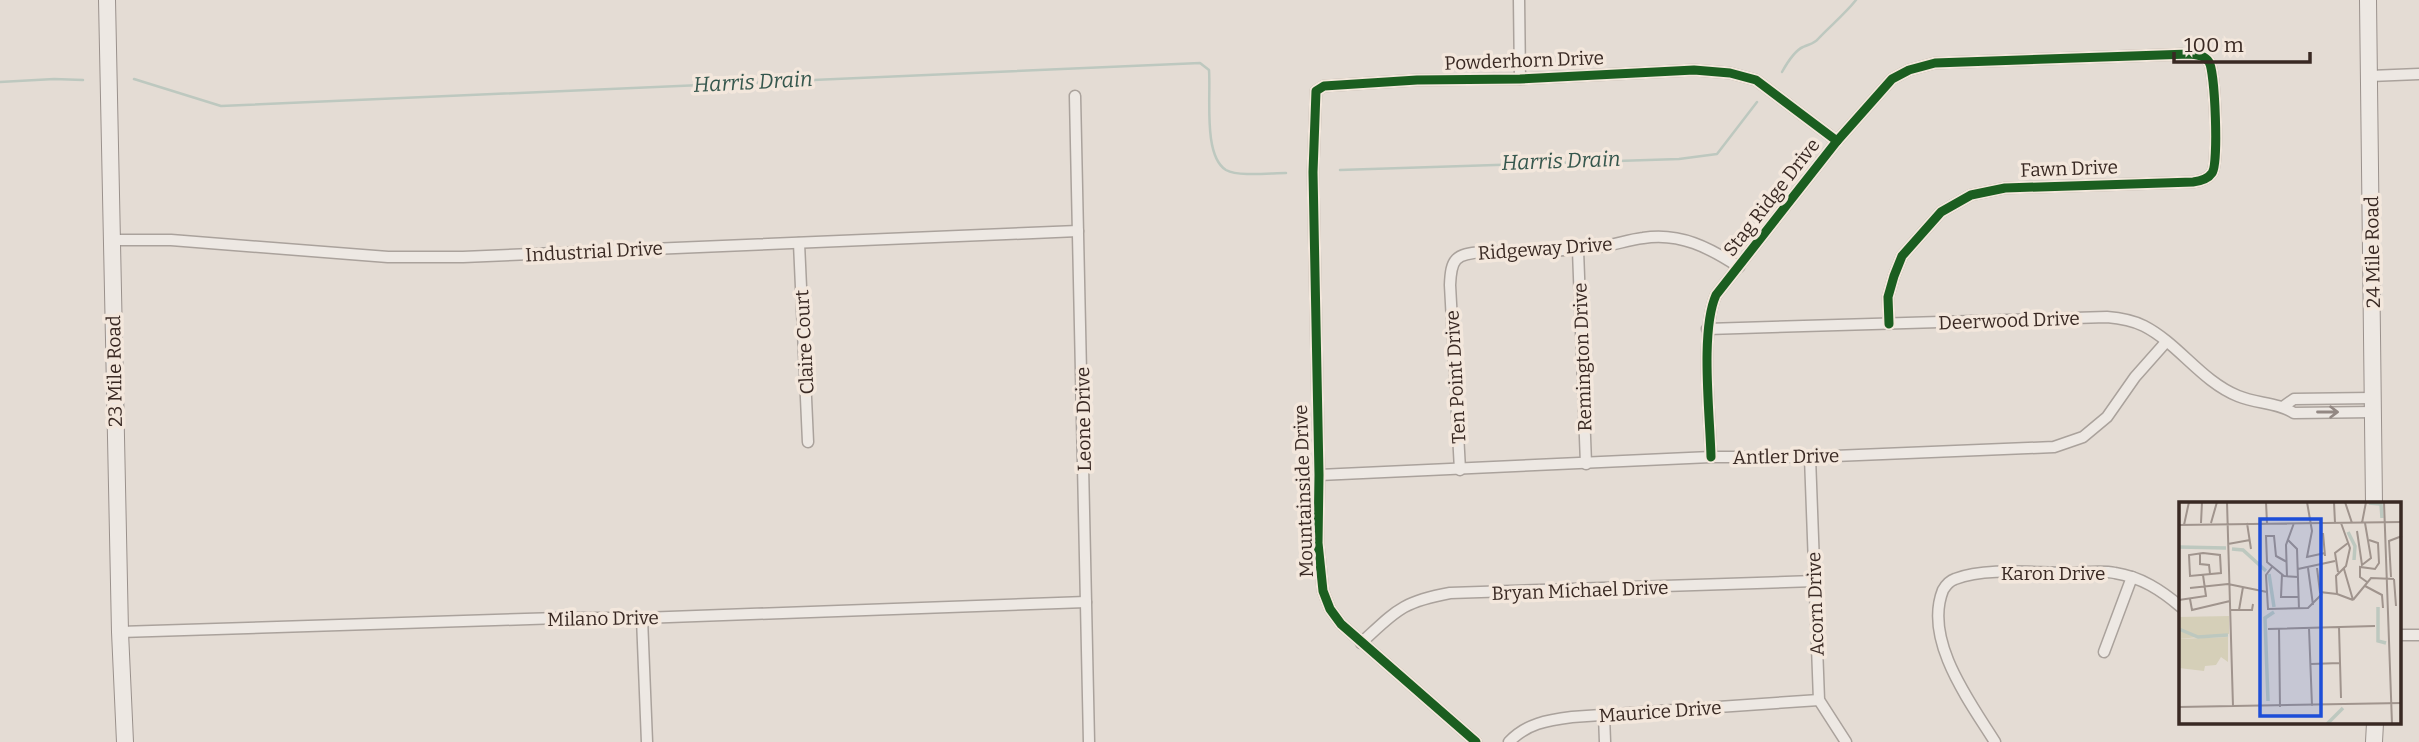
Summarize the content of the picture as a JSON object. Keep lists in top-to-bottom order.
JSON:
{
  "streets": {
    "main road": ["24 Mile Road", "23 Mile Road"],
    "street": [
      "Powderhorn Drive",
      "Fawn Drive",
      "Stag Ridge Drive",
      "Ridgeway Drive",
      "Industrial Drive",
      "Deerwood Drive",
      "Claire Court",
      "Remington Drive",
      "Ten Point Drive",
      "Leone Drive",
      "Antler Drive",
      "Mountainside Drive",
      "Karon Drive",
      "Bryan Michael Drive",
      "Acorn Drive",
      "Milano Drive",
      "Maurice Drive"
    ]
  },
  "crossings": [
    ["Powderhorn Drive", "Stag Ridge Drive"],
    ["Powderhorn Drive", "Mountainside Drive"],
    ["Fawn Drive", "Stag Ridge Drive"],
    ["Fawn Drive", "Deerwood Drive"],
    ["Stag Ridge Drive", "Ridgeway Drive"],
    ["Stag Ridge Drive", "Deerwood Drive"],
    ["Stag Ridge Drive", "Antler Drive"],
    ["Ridgeway Drive", "Remington Drive"],
    ["Ridgeway Drive", "Ten Point Drive"],
    ["Industrial Drive", "Claire Court"],
    ["Industrial Drive", "23 Mile Road"],
    ["Industrial Drive", "Leone Drive"],
    ["24 Mile Road", "Deerwood Drive"],
    ["Deerwood Drive", "Antler Drive"],
    ["Remington Drive", "Antler Drive"],
    ["23 Mile Road", "Milano Drive"],
    ["Ten Point Drive", "Antler Drive"],
    ["Leone Drive", "Milano Drive"],
    ["Antler Drive", "Mountainside Drive"],
    ["Antler Drive", "Acorn Drive"],
    ["Mountainside Drive", "Bryan Michael Drive"],
    ["Bryan Michael Drive", "Acorn Drive"],
    ["Acorn Drive", "Maurice Drive"]
  ],
  "water": ["Harris Drain"],
  "scale_bar": "100 m"
}
